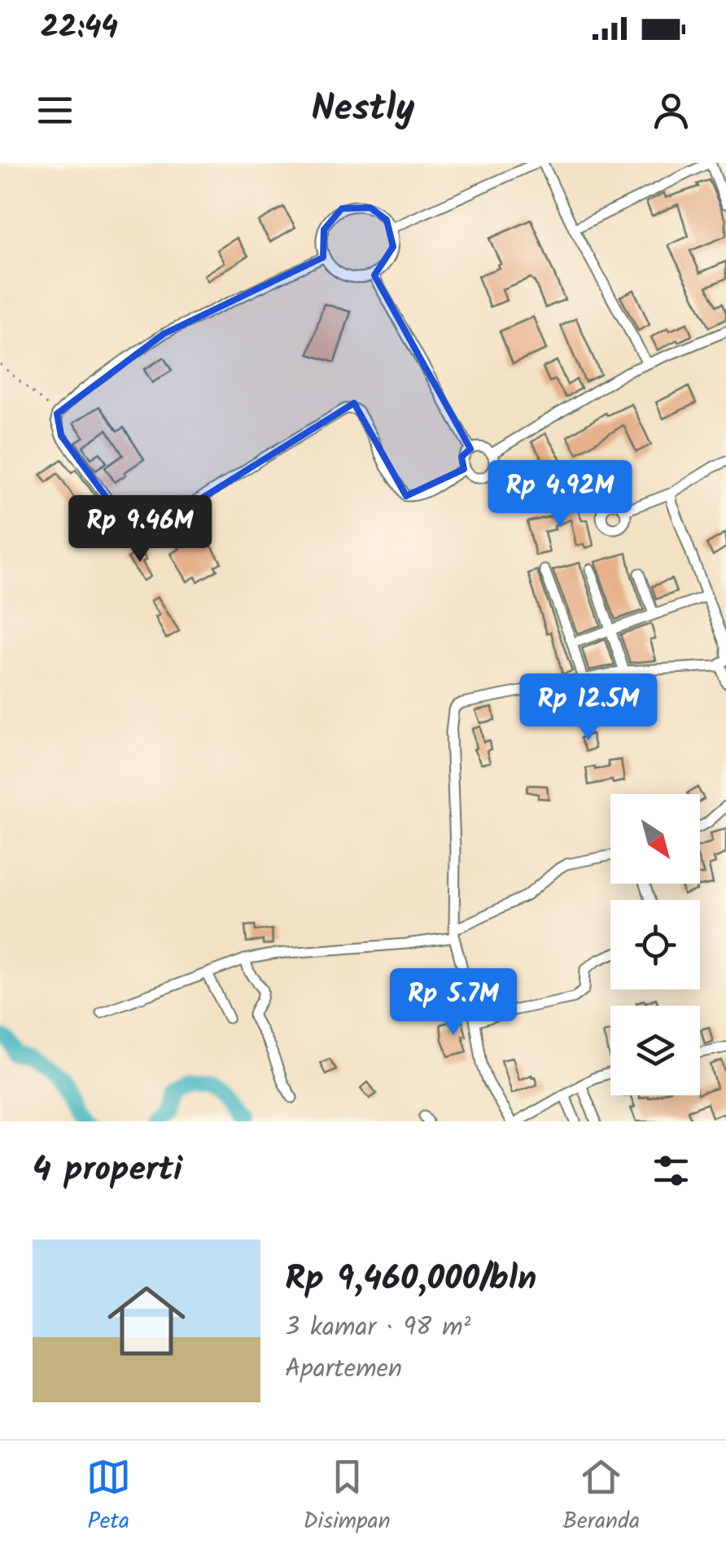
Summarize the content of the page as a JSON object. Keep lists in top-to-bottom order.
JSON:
{
  "north": "bottom right",
  "page": {
    "status": "22:44",
    "header": "Nestly",
    "price": [
      "Rp 4.92M",
      "Rp 9.46M",
      "Rp 12.5M",
      "Rp 5.7M"
    ],
    "heading": "4 properti",
    "list": [
      {
        "name": "Rp 9,460,000/bln",
        "note": "3 kamar · 98 m² · Apartemen"
      }
    ],
    "tabs": ["Peta", "Disimpan", "Beranda"]
  }
}
